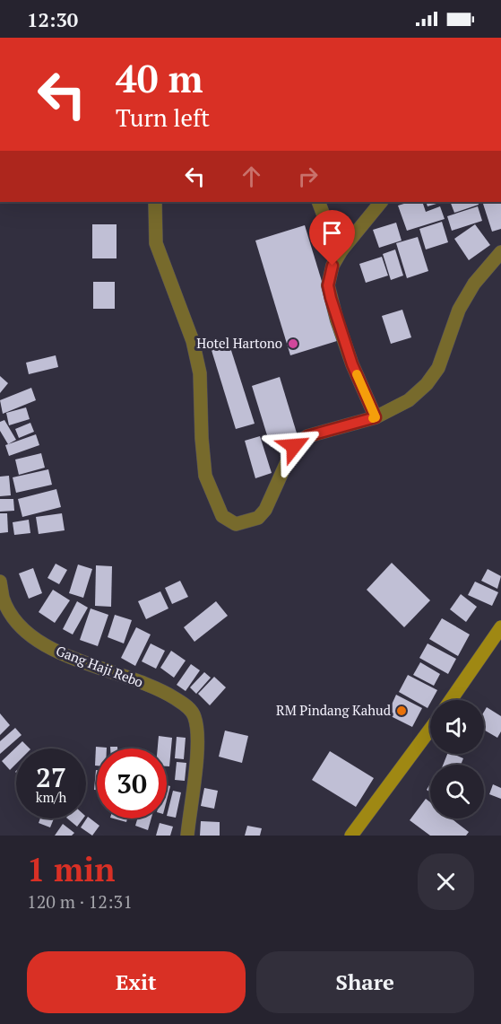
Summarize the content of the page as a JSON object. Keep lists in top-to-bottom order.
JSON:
{
  "streets": {
    "street": ["Gang Haji Rebo"]
  },
  "places": ["Hotel Hartono", "RM Pindang Kahud"],
  "page": {
    "status": "12:30",
    "turn": ["40 m", "Turn left"],
    "speed": "27 km/h",
    "limit": "30",
    "heading": ["1 min", "120 m · 12:31"],
    "buttons": ["Exit", "Share"]
  }
}
